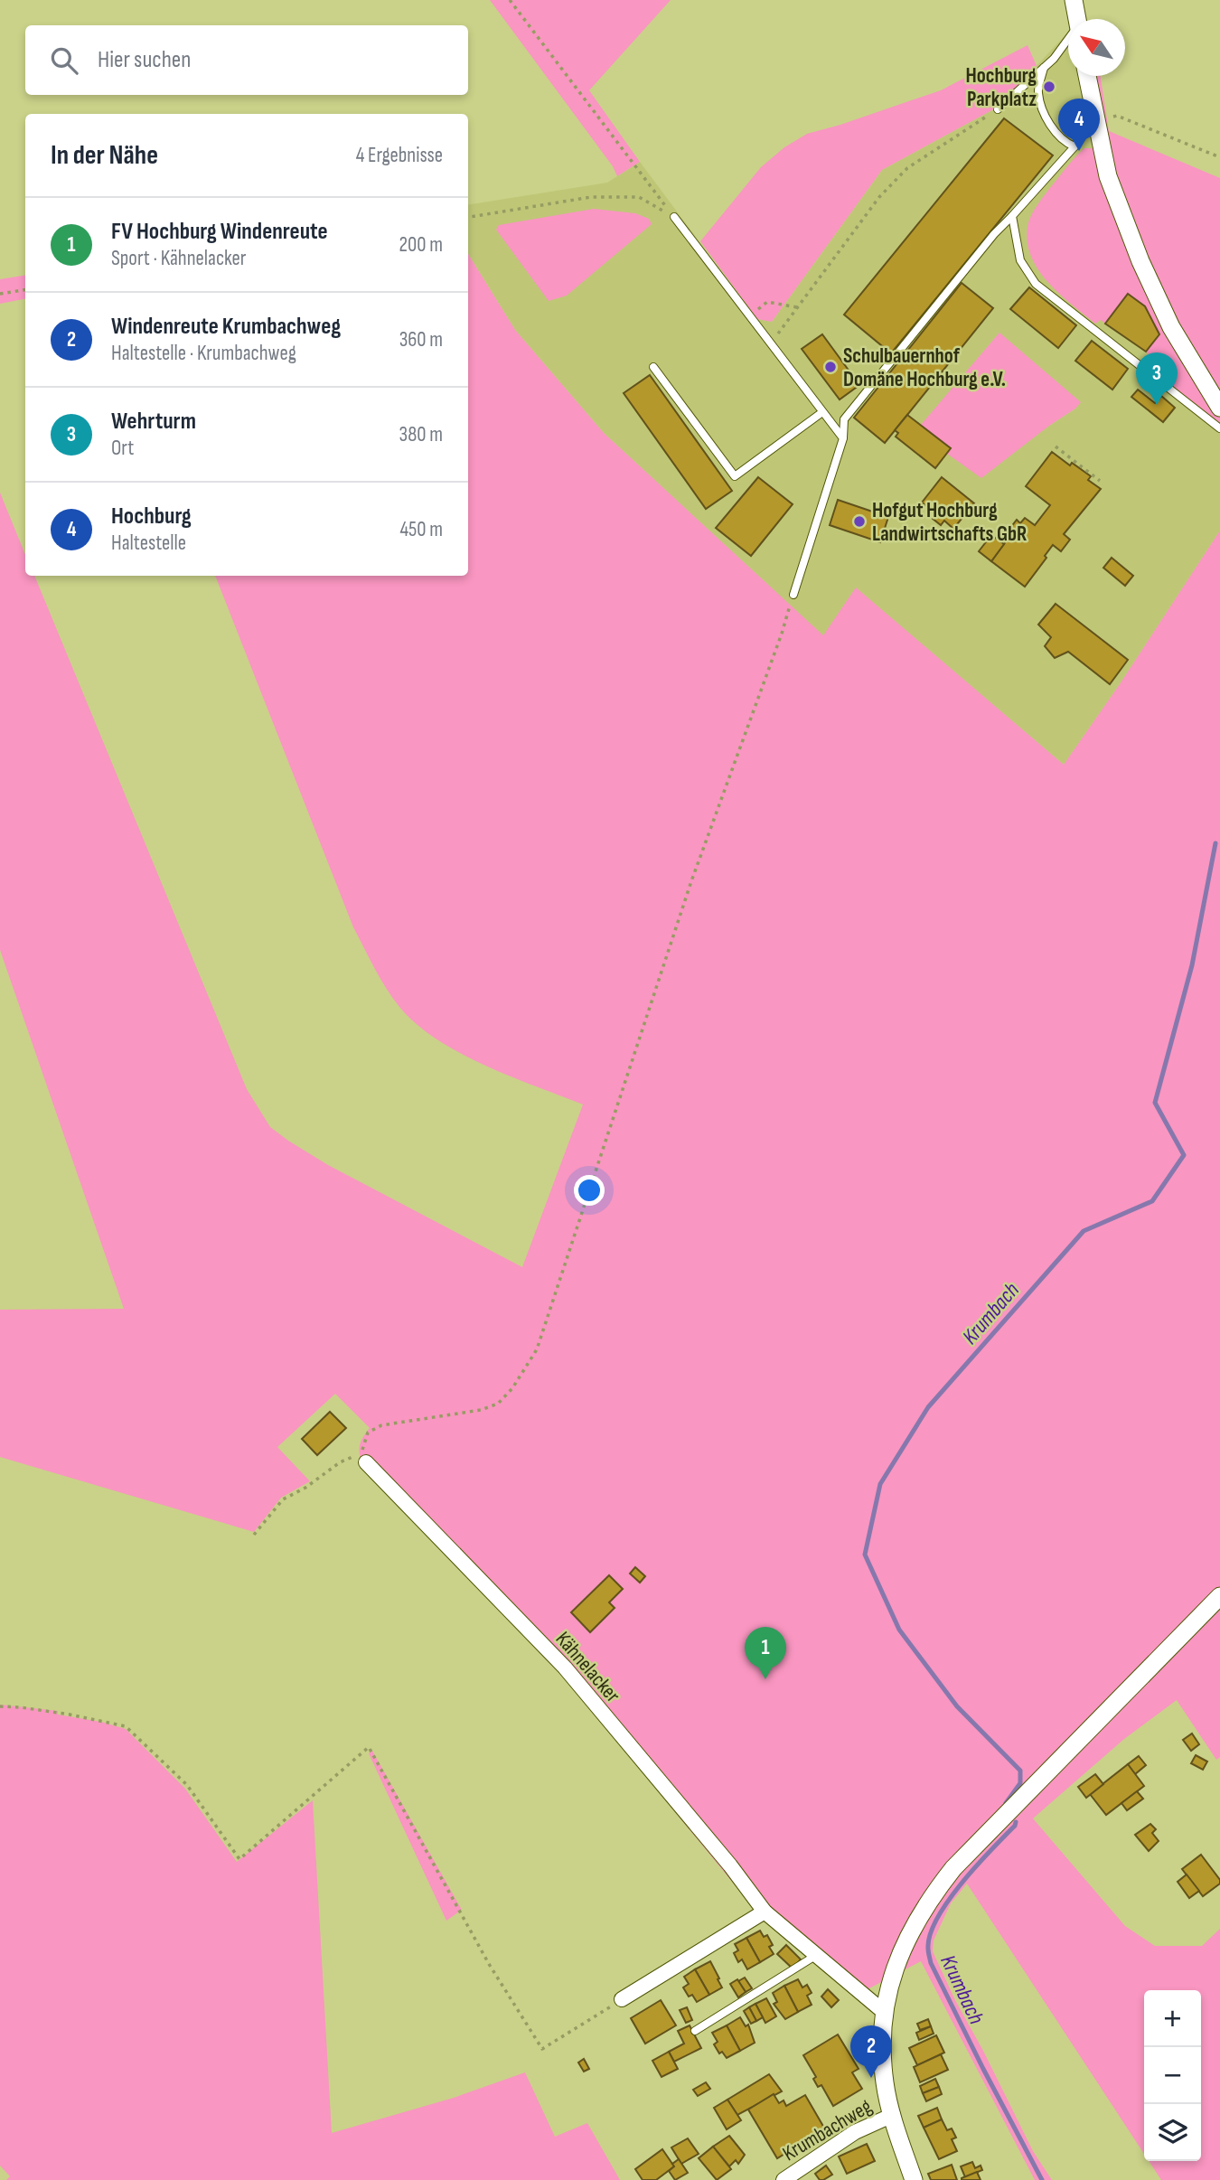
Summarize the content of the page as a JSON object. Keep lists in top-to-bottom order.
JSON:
{
  "streets": {
    "street": ["Kähnelacker", "Krumbachweg"]
  },
  "water": ["Krumbach"],
  "places": ["Hochburg Parkplatz", "Schulbauernhof Domäne Hochburg e.V.", "Hofgut Hochburg Landwirtschafts GbR"],
  "north": "top left",
  "page": {
    "search": "Hier suchen",
    "pins": [
      "4",
      "3",
      "1",
      "2"
    ],
    "heading": ["In der Nähe", "4 Ergebnisse"],
    "list": [
      {
        "mark": "1",
        "name": "FV Hochburg Windenreute",
        "note": "Sport · Kähnelacker",
        "value": "200 m"
      },
      {
        "mark": "2",
        "name": "Windenreute Krumbachweg",
        "note": "Haltestelle · Krumbachweg",
        "value": "360 m"
      },
      {
        "mark": "3",
        "name": "Wehrturm",
        "note": "Ort",
        "value": "380 m"
      },
      {
        "mark": "4",
        "name": "Hochburg",
        "note": "Haltestelle",
        "value": "450 m"
      }
    ],
    "map_buttons": ["+", "−"]
  }
}
